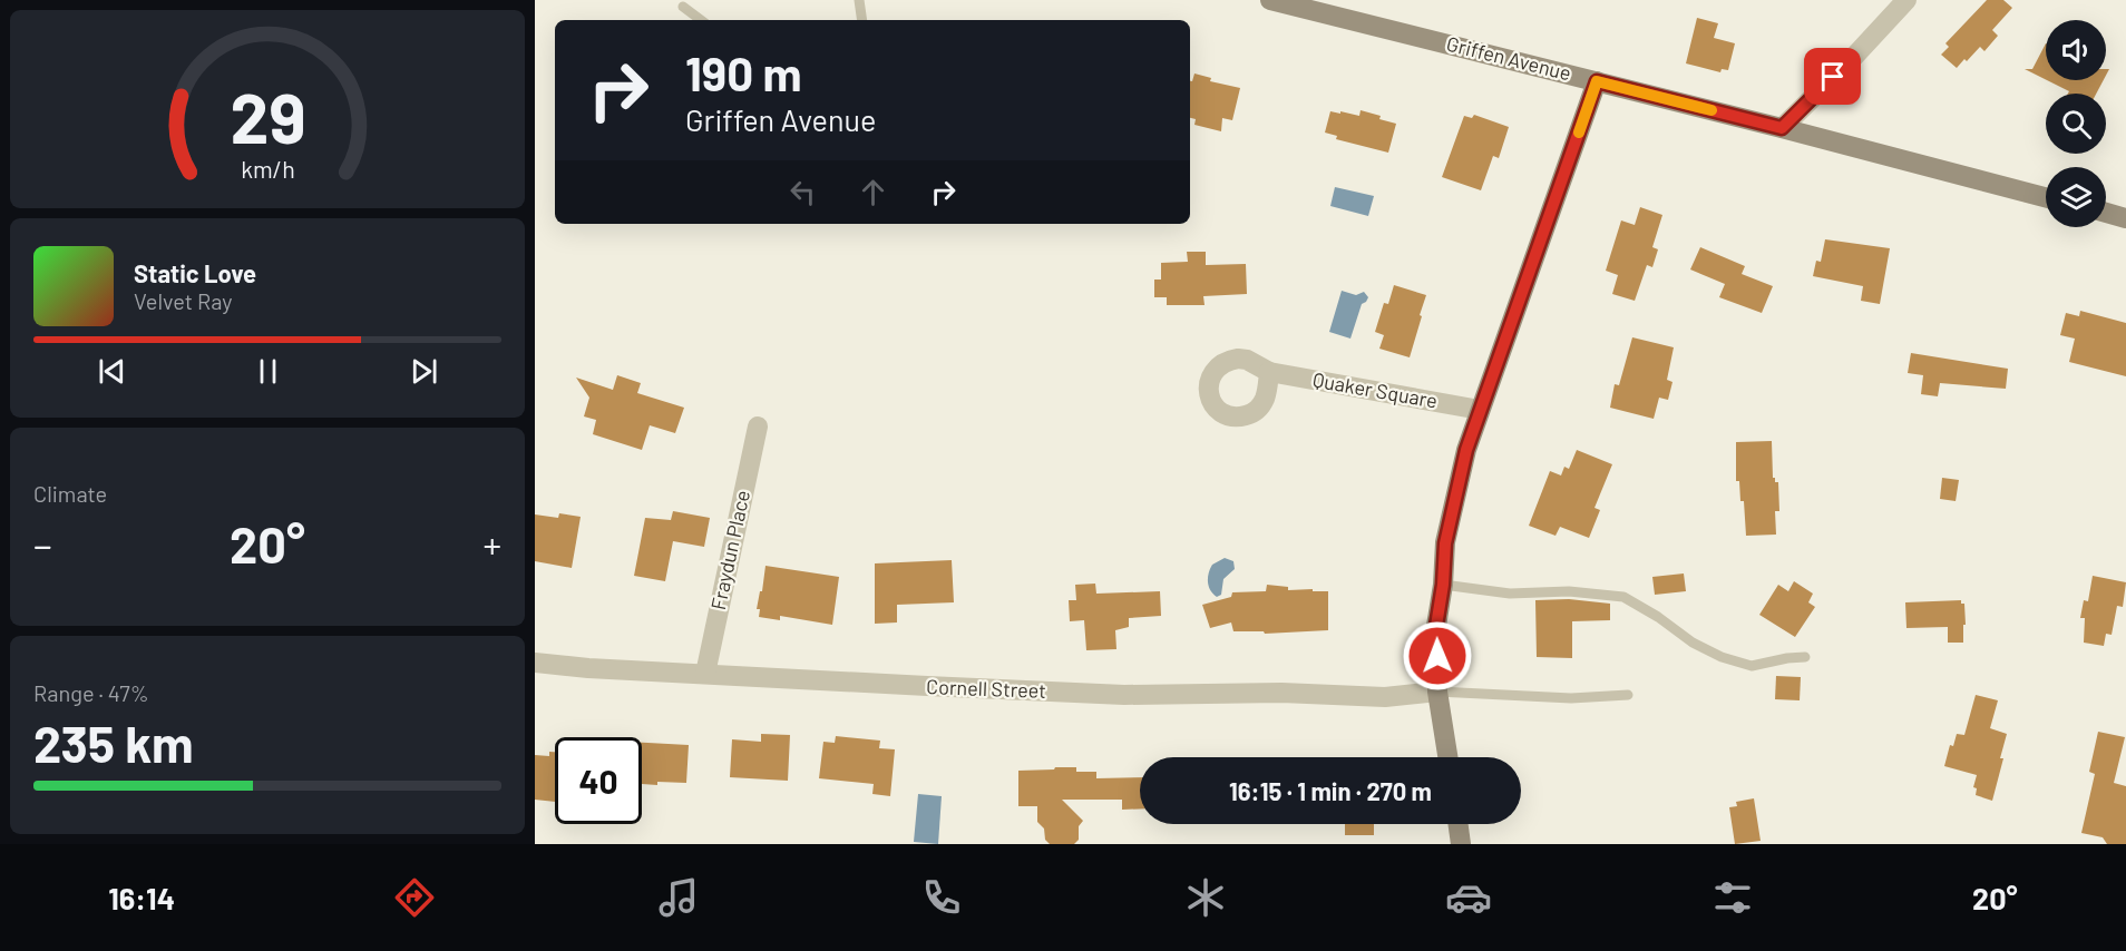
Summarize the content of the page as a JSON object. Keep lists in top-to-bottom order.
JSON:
{
  "streets": {
    "street": [
      "Griffen Avenue",
      "Quaker Square",
      "Fraydun Place",
      "Cornell Street"
    ]
  },
  "crossings": [
    ["Fraydun Place", "Cornell Street"]
  ],
  "page": {
    "turn": ["190 m", "Griffen Avenue"],
    "song": ["Static Love", "Velvet Ray"],
    "tile": [
      "Climate",
      ["Range · 47%", "235 km"]
    ],
    "heat": ["−", "20°", "+"],
    "limit": "40",
    "trip": "16:15 · 1 min · 270 m",
    "tabs": ["16:14", "20°"],
    "gauge": ["29", "km/h"]
  }
}
